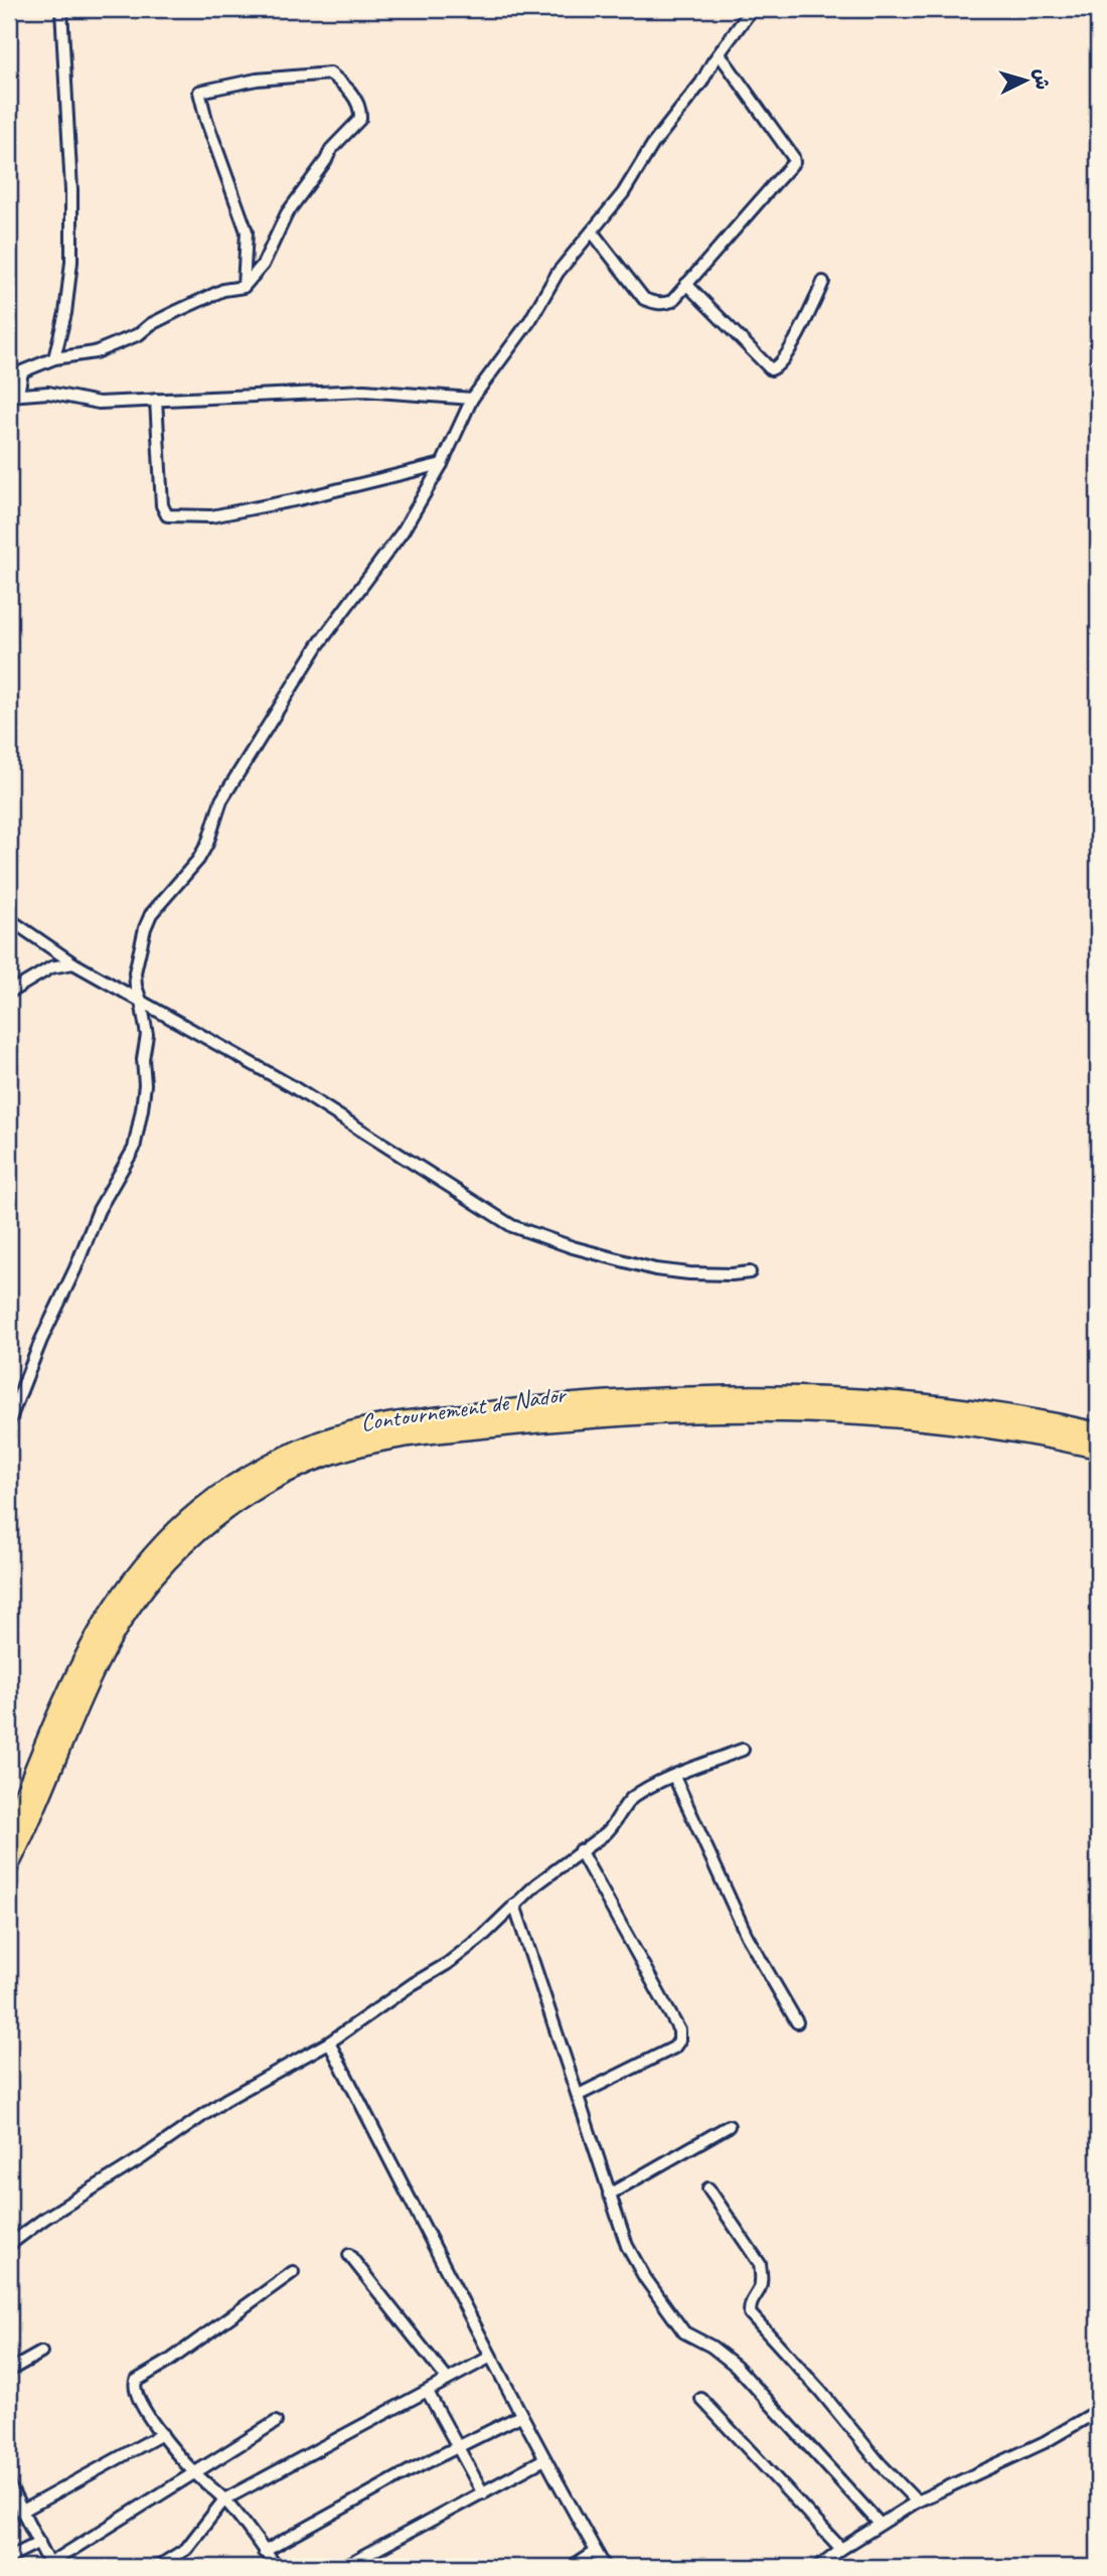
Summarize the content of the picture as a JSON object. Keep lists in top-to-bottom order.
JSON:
{
  "streets": {
    "highway": ["Contournement de Nador"]
  },
  "north": "right"
}
